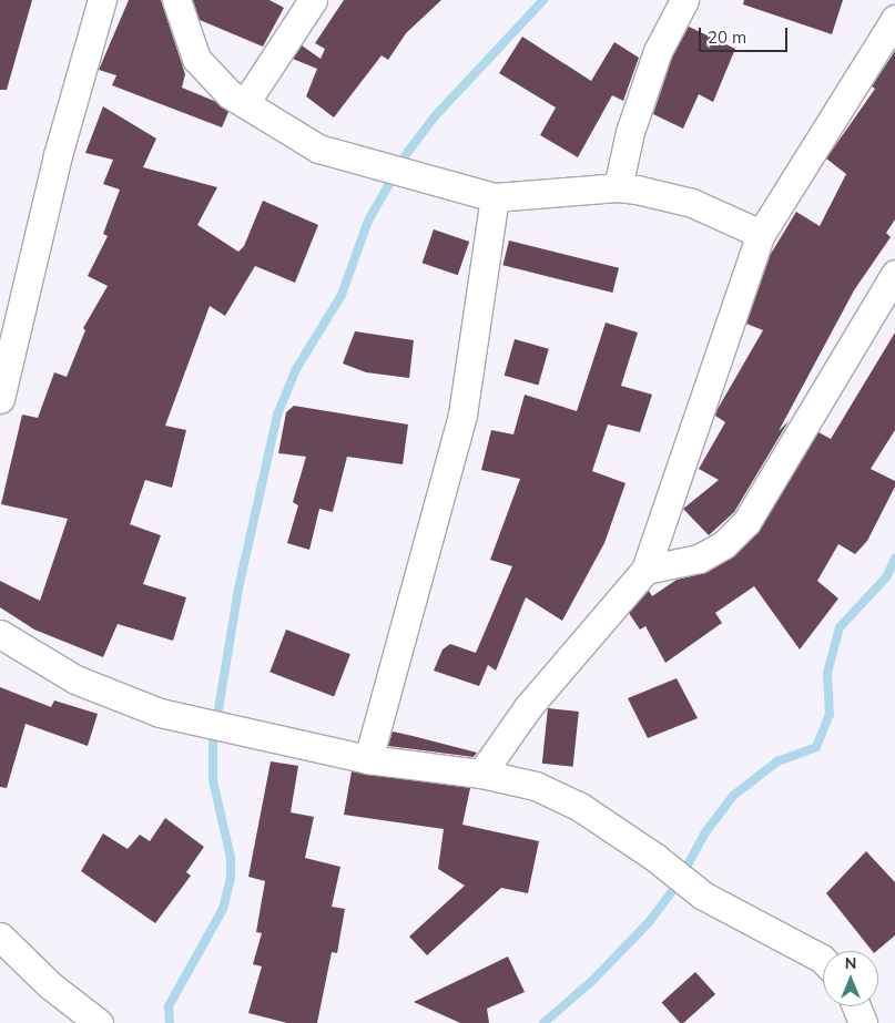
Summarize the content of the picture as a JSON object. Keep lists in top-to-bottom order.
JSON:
{
  "scale_bar": "20 m",
  "north": "top"
}
